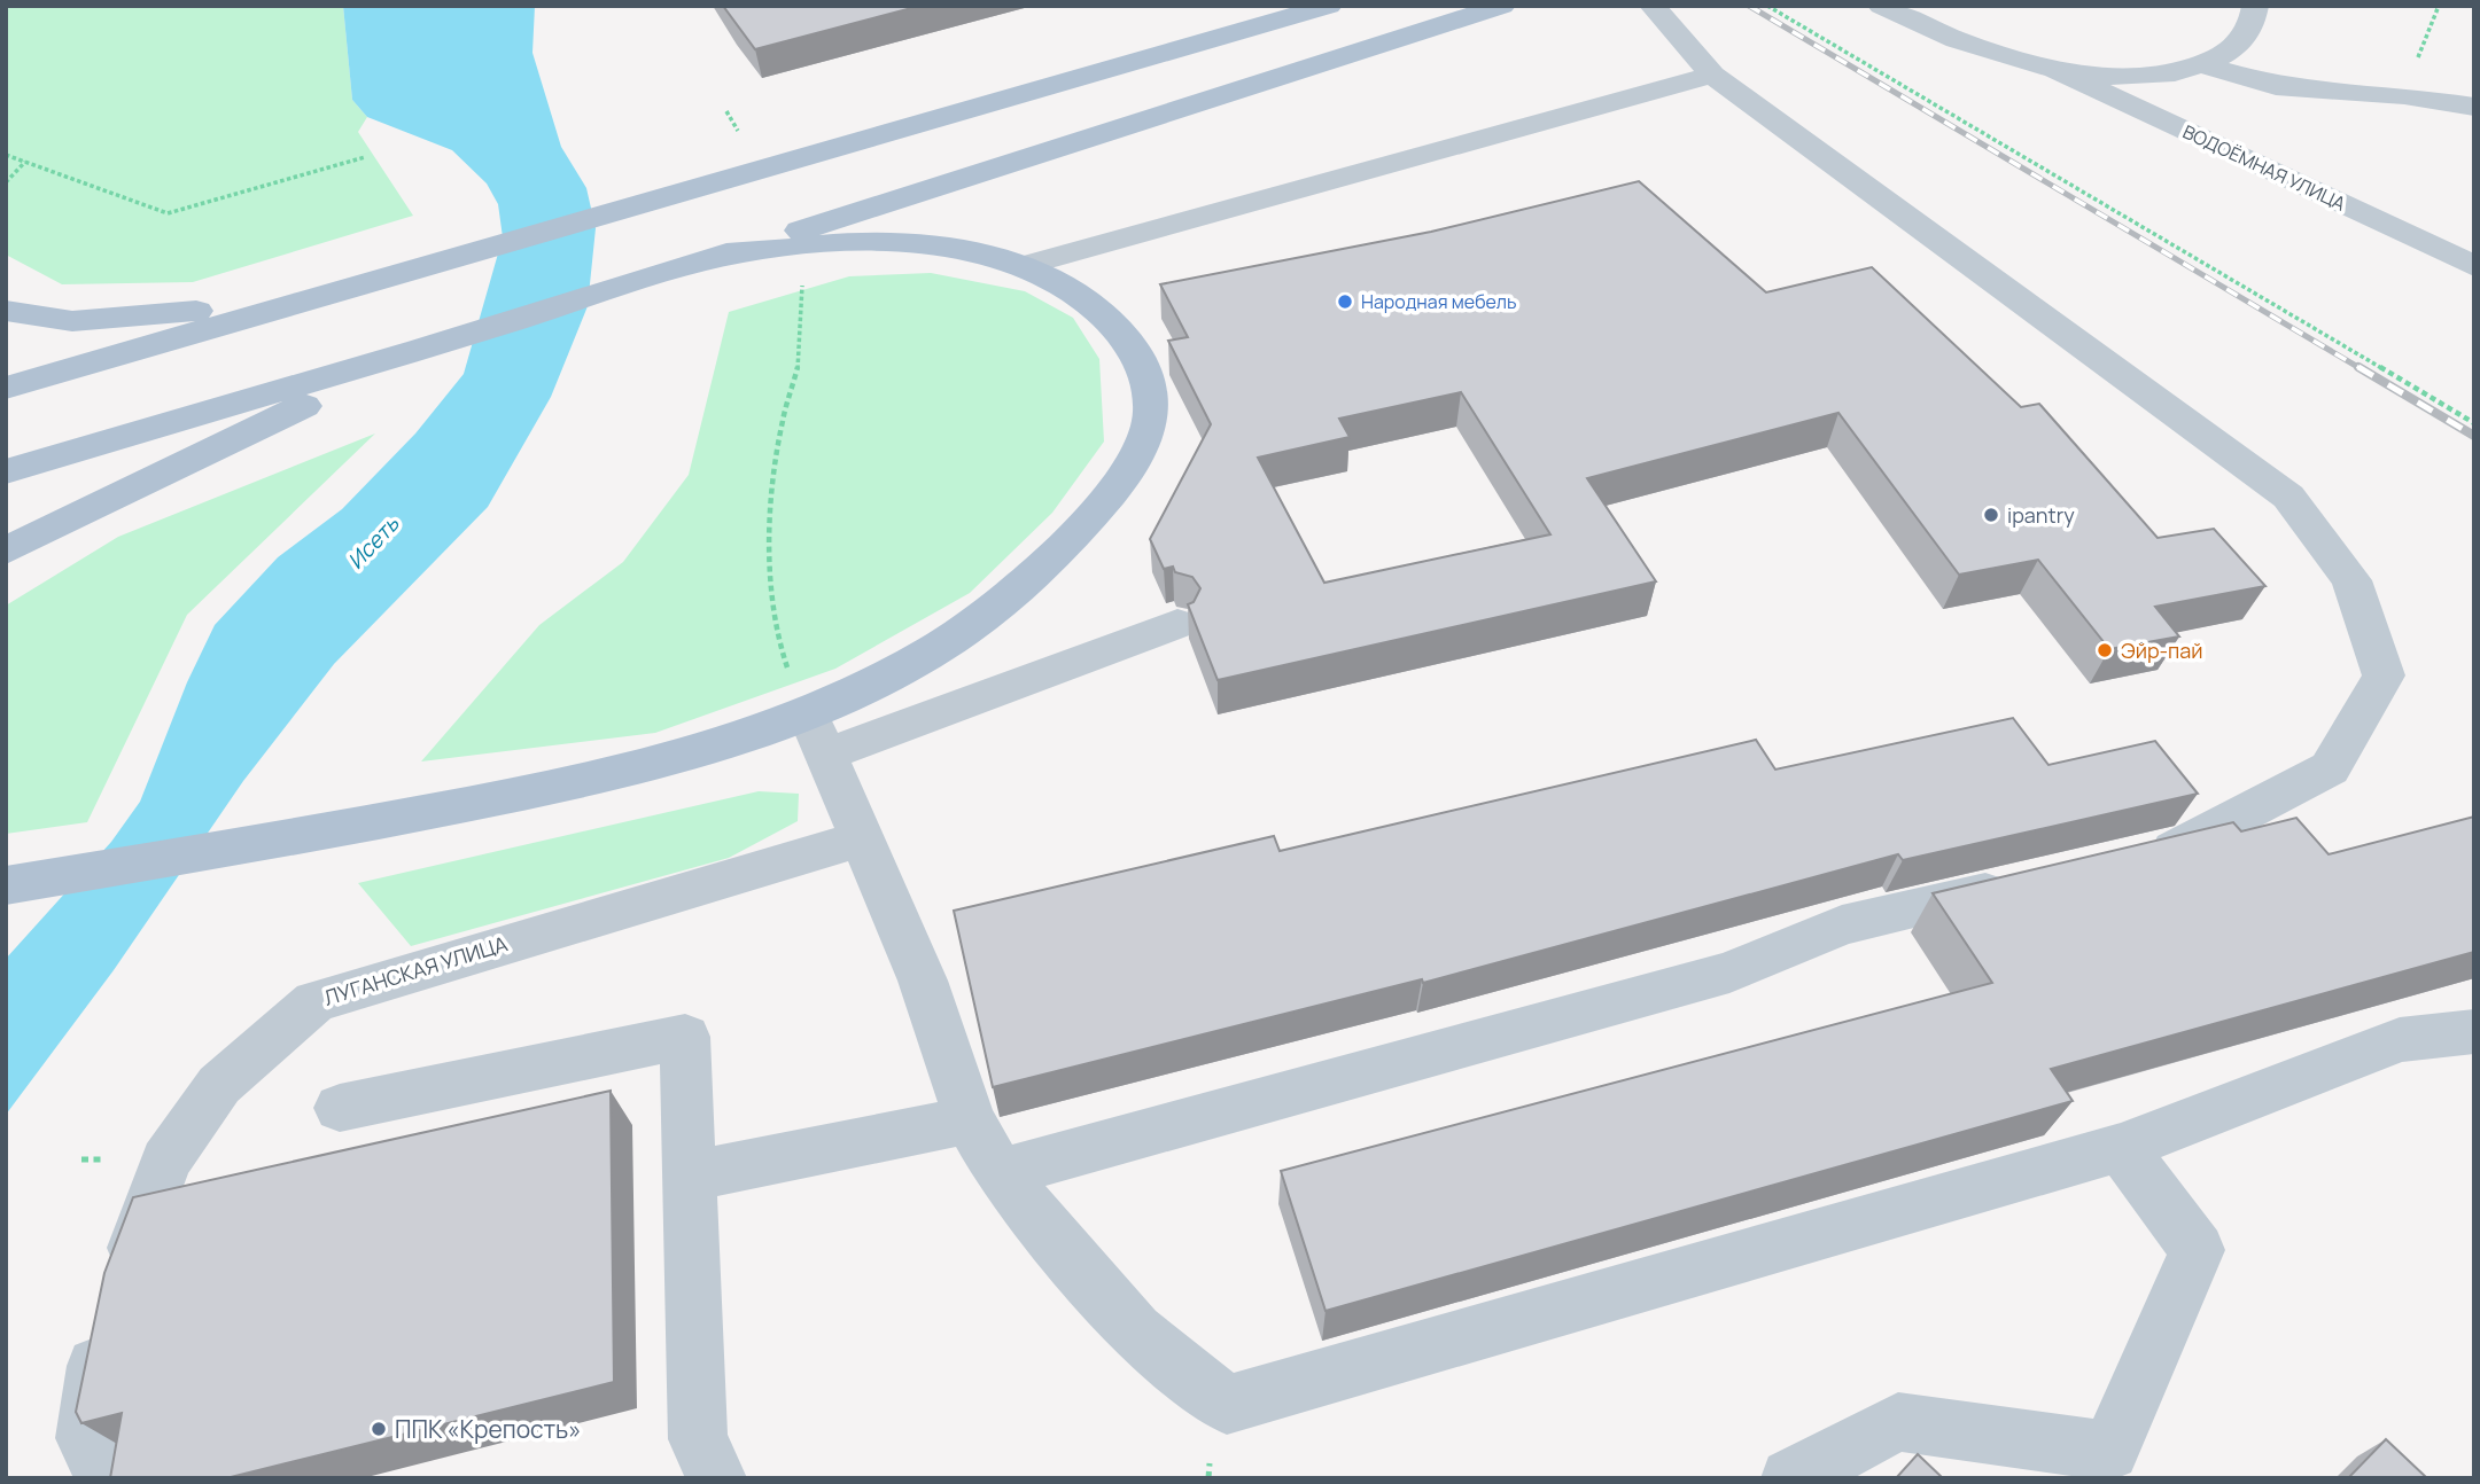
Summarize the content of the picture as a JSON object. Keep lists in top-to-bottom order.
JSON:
{
  "streets": {
    "street": ["ВОДОЁМНАЯ УЛИЦА", "ЛУГАНСКАЯ УЛИЦА"]
  },
  "water": ["Исеть"],
  "places": [
    "Народная мебель",
    "ipantry",
    "Эйр-пай",
    "ППК «Крепость»"
  ]
}
